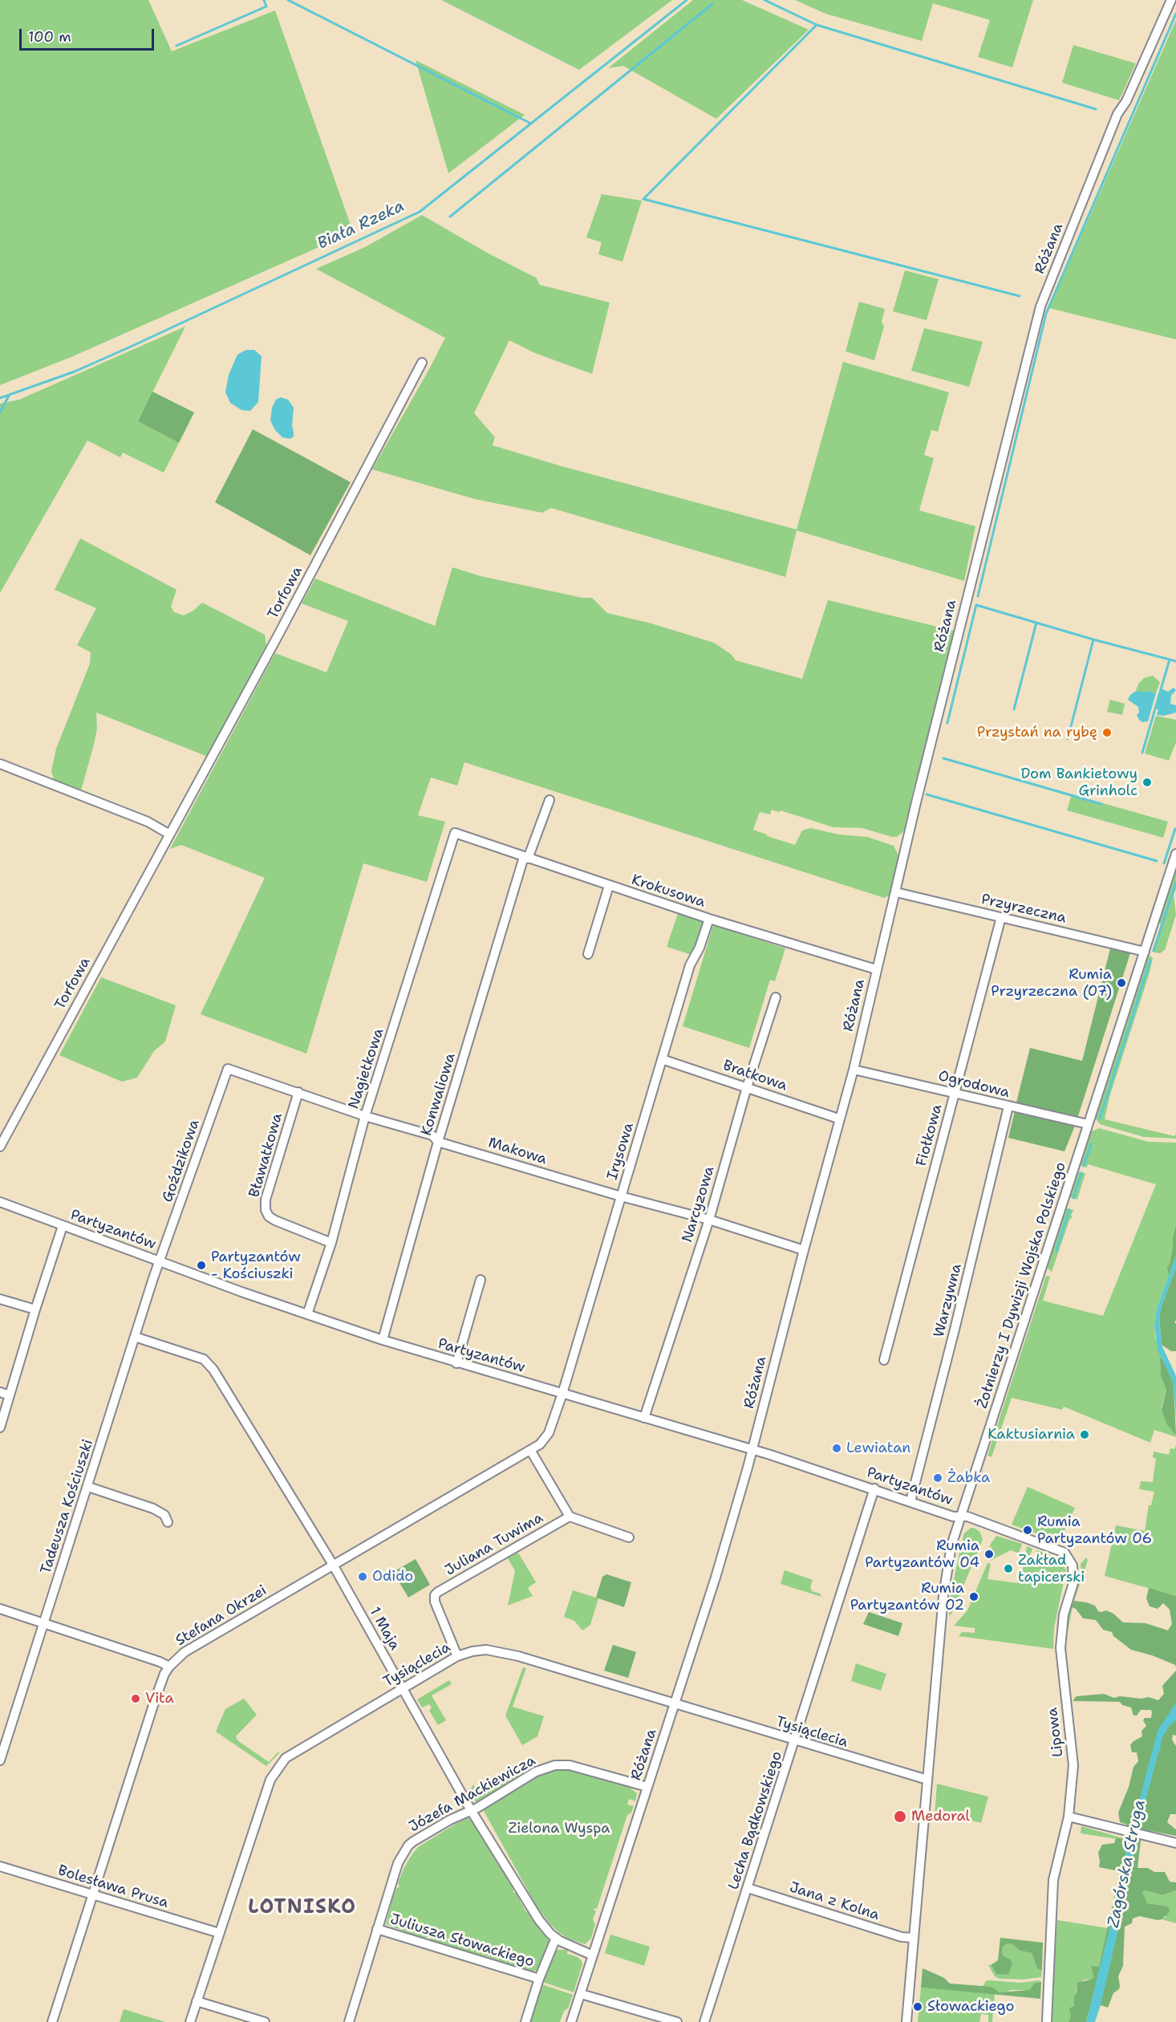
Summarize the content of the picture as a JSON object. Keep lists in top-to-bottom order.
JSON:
{
  "streets": {
    "street": [
      "Różana",
      "Torfowa",
      "Krokusowa",
      "Przyrzeczna",
      "Nagietkowa",
      "Bratkowa",
      "Ogrodowa",
      "Konwaliowa",
      "Fiołkowa",
      "Makowa",
      "Irysowa",
      "Bławatkowa",
      "Goździkowa",
      "Narcyzowa",
      "Partyzantów",
      "Żołnierzy I Dywizji Wojska Polskiego",
      "Warzywna",
      "Tadeusza Kościuszki",
      "Juliana Tuwima",
      "Stefana Okrzei",
      "1 Maja",
      "Tysiąclecia",
      "Lipowa",
      "Józefa Mackiewicza",
      "Lecha Bądkowskiego",
      "Bolesława Prusa",
      "Jana z Kolna",
      "Juliusza Słowackiego"
    ]
  },
  "crossings": [
    ["Różana", "Krokusowa"],
    ["Różana", "Przyrzeczna"],
    ["Różana", "Bratkowa"],
    ["Różana", "Ogrodowa"],
    ["Różana", "Makowa"],
    ["Różana", "Partyzantów"],
    ["Różana", "1 Maja"],
    ["Różana", "Tysiąclecia"],
    ["Różana", "Józefa Mackiewicza"],
    ["Krokusowa", "Nagietkowa"],
    ["Krokusowa", "Konwaliowa"],
    ["Krokusowa", "Irysowa"],
    ["Przyrzeczna", "Fiołkowa"],
    ["Przyrzeczna", "Żołnierzy I Dywizji Wojska Polskiego"],
    ["Nagietkowa", "Makowa"],
    ["Nagietkowa", "Bławatkowa"],
    ["Nagietkowa", "Partyzantów"],
    ["Bratkowa", "Irysowa"],
    ["Bratkowa", "Narcyzowa"],
    ["Ogrodowa", "Fiołkowa"],
    ["Ogrodowa", "Żołnierzy I Dywizji Wojska Polskiego"],
    ["Ogrodowa", "Warzywna"],
    ["Konwaliowa", "Makowa"],
    ["Konwaliowa", "Partyzantów"],
    ["Makowa", "Irysowa"],
    ["Makowa", "Bławatkowa"],
    ["Makowa", "Goździkowa"],
    ["Makowa", "Narcyzowa"],
    ["Irysowa", "Partyzantów"],
    ["Irysowa", "Stefana Okrzei"],
    ["Goździkowa", "Partyzantów"],
    ["Goździkowa", "Tadeusza Kościuszki"],
    ["Narcyzowa", "Partyzantów"],
    ["Partyzantów", "Żołnierzy I Dywizji Wojska Polskiego"],
    ["Partyzantów", "Warzywna"],
    ["Partyzantów", "Tadeusza Kościuszki"],
    ["Partyzantów", "Stefana Okrzei"],
    ["Partyzantów", "Lipowa"],
    ["Partyzantów", "Lecha Bądkowskiego"],
    ["Żołnierzy I Dywizji Wojska Polskiego", "Tysiąclecia"],
    ["Żołnierzy I Dywizji Wojska Polskiego", "Lipowa"],
    ["Żołnierzy I Dywizji Wojska Polskiego", "Jana z Kolna"],
    ["Tadeusza Kościuszki", "1 Maja"],
    ["Juliana Tuwima", "Tysiąclecia"],
    ["Stefana Okrzei", "1 Maja"],
    ["Stefana Okrzei", "Bolesława Prusa"],
    ["1 Maja", "Tysiąclecia"],
    ["1 Maja", "Józefa Mackiewicza"],
    ["Tysiąclecia", "Lecha Bądkowskiego"],
    ["Tysiąclecia", "Bolesława Prusa"],
    ["Józefa Mackiewicza", "Juliusza Słowackiego"],
    ["Lecha Bądkowskiego", "Jana z Kolna"]
  ],
  "districts": ["LOTNISKO"],
  "water": ["Biała Rzeka", "Zagórska Struga"],
  "parks": ["Zielona Wyspa"],
  "places": [
    "Przystań na rybę",
    "Dom Bankietowy Grinholc",
    "Rumia Przyrzeczna (07)",
    "Partyzantów - Kościuszki",
    "Kaktusiarnia",
    "Lewiatan",
    "Żabka",
    "Rumia Partyzantów 06",
    "Rumia Partyzantów 04",
    "Zakład tapicerski",
    "Odido",
    "Rumia Partyzantów 02",
    "Vita",
    "Medoral",
    "Słowackiego"
  ],
  "scale_bar": "100 m"
}
